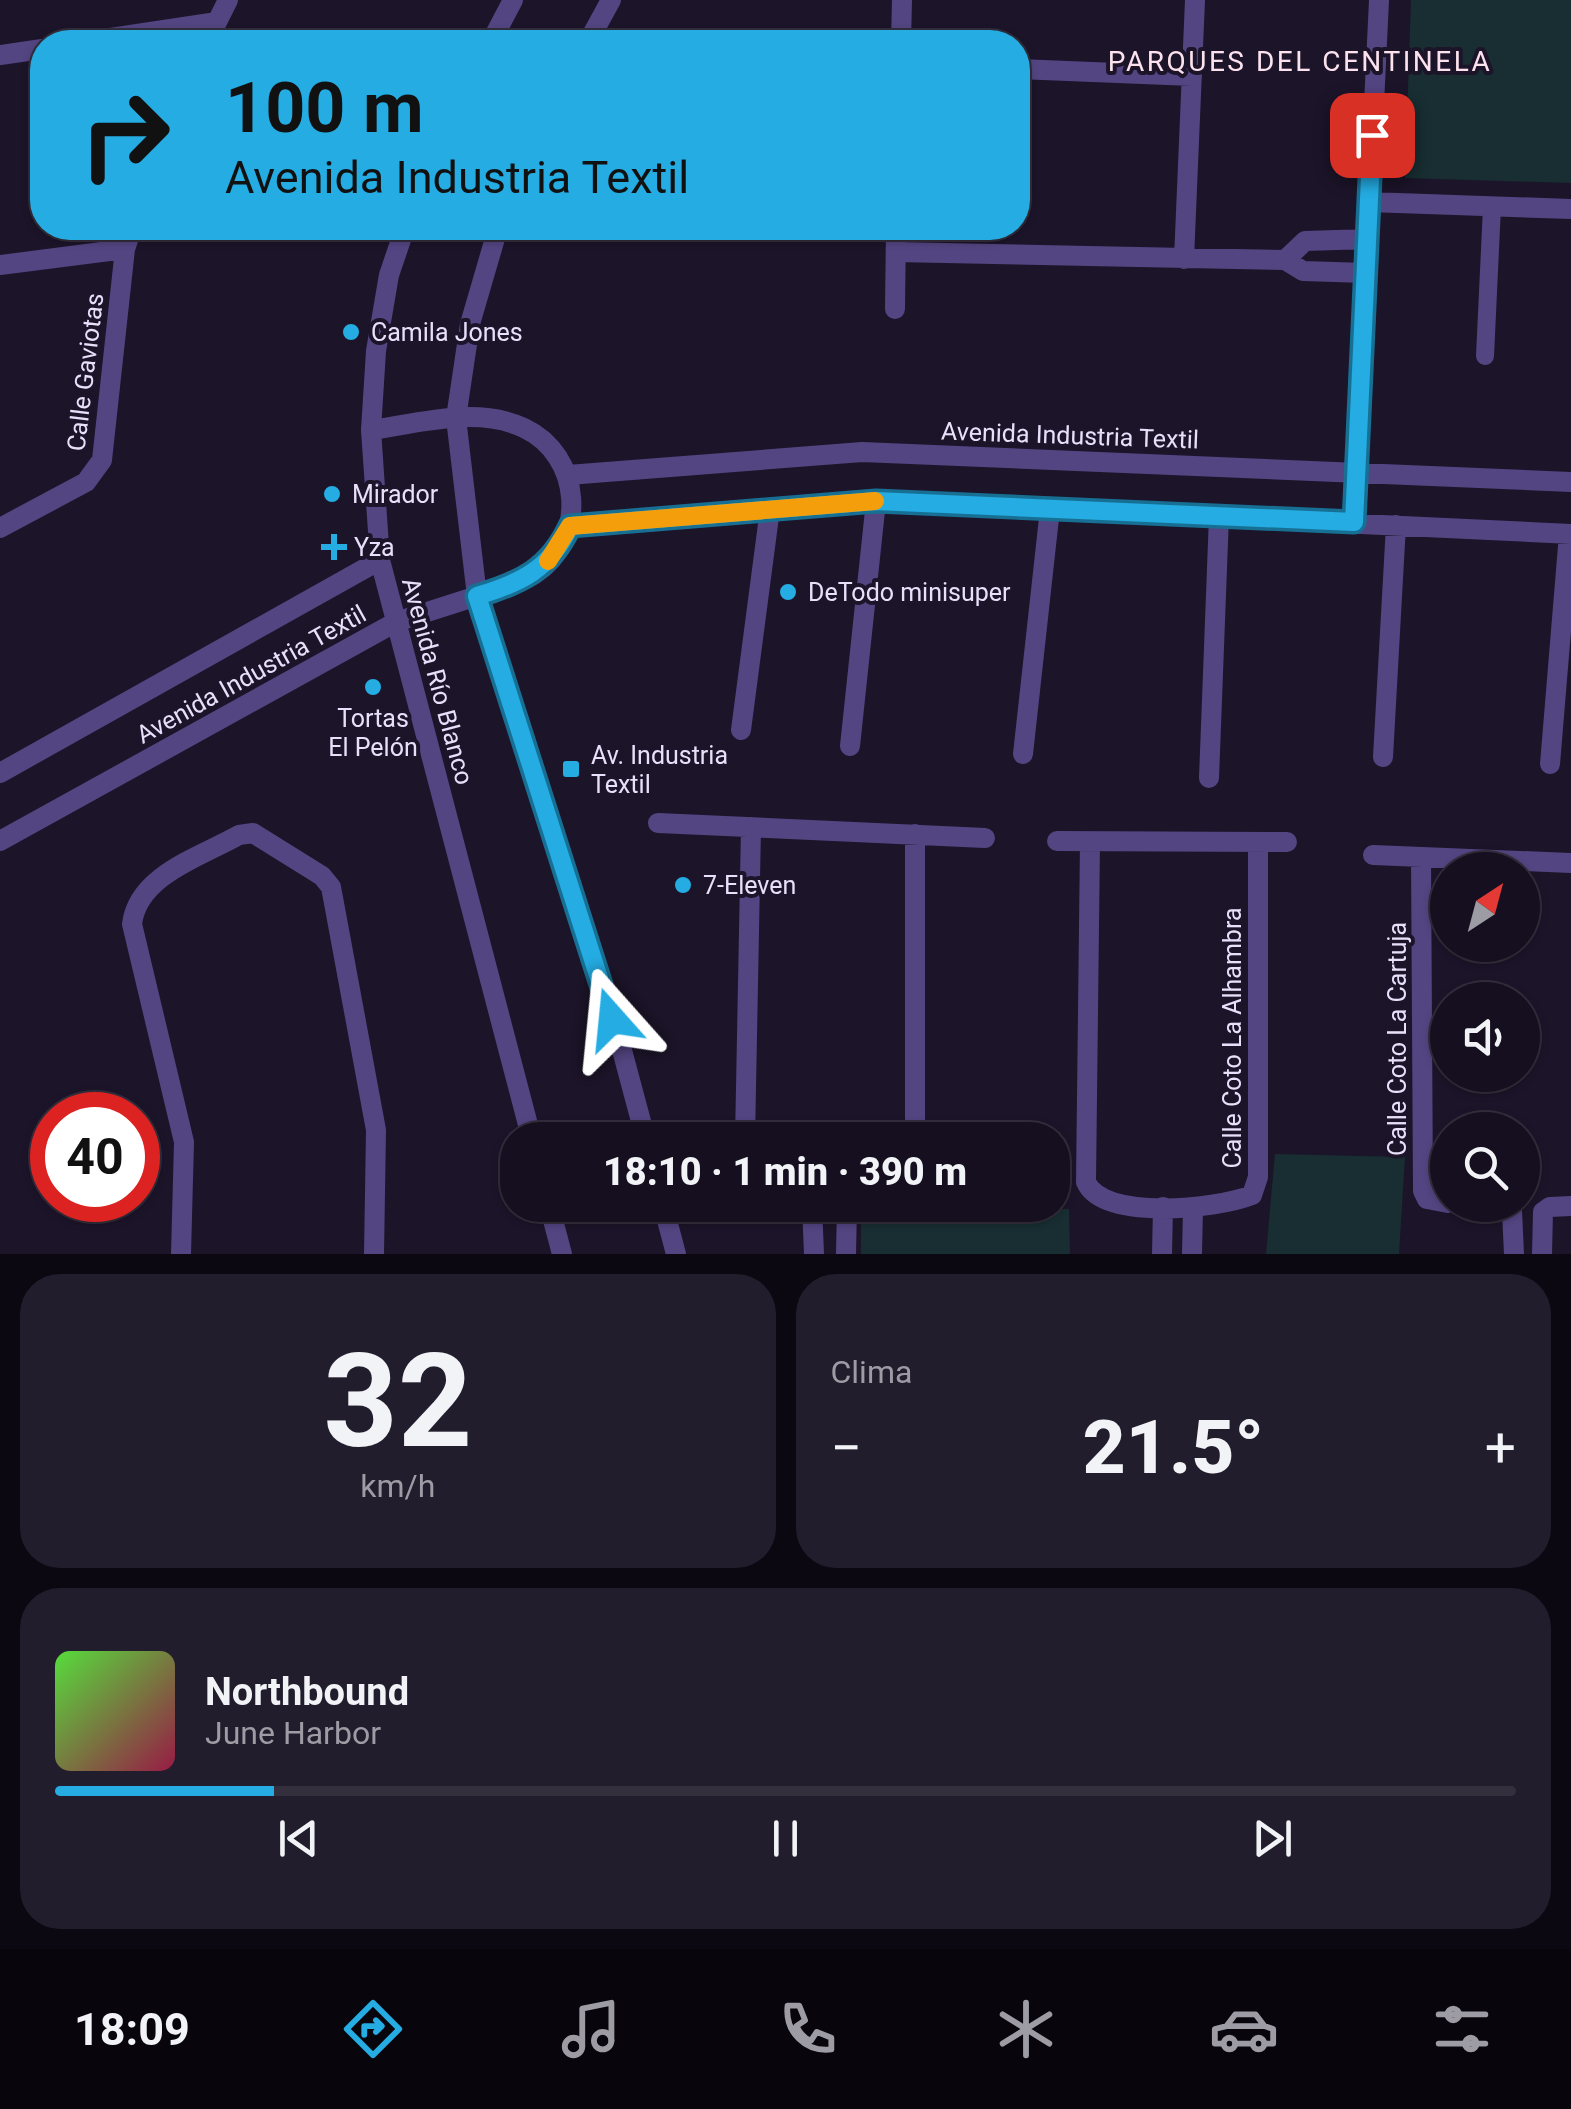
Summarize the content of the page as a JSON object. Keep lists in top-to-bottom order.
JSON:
{
  "streets": {
    "street": [
      "Calle Gaviotas",
      "Avenida Industria Textil",
      "Avenida Río Blanco",
      "Calle Coto La Alhambra",
      "Calle Coto La Cartuja"
    ]
  },
  "crossings": [
    ["Avenida Industria Textil", "Avenida Río Blanco"]
  ],
  "districts": ["PARQUES DEL CENTINELA"],
  "places": {
    "other": [
      "Camila Jones",
      "Mirador",
      "DeTodo minisuper",
      "Tortas El Pelón",
      "7-Eleven"
    ],
    "health": ["Yza"],
    "transit": ["Av. Industria Textil"]
  },
  "north": "top right",
  "page": {
    "turn": ["100 m", "Avenida Industria Textil"],
    "limit": "40",
    "trip": "18:10 · 1 min · 390 m",
    "tile": [
      ["32", "km/h"],
      "Clima"
    ],
    "heat": ["−", "21.5°", "+"],
    "song": ["Northbound", "June Harbor"],
    "tabs": "18:09"
  }
}
